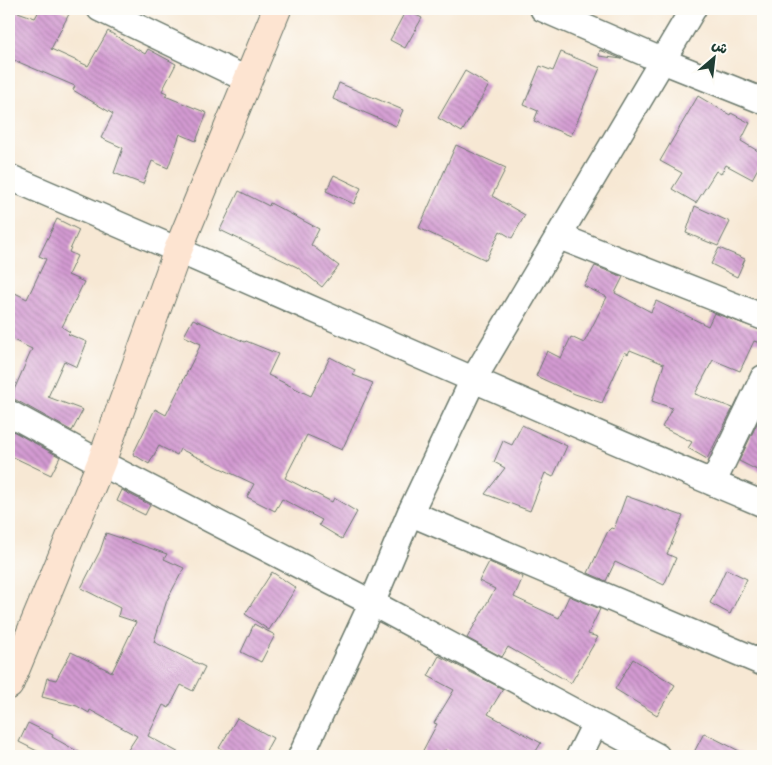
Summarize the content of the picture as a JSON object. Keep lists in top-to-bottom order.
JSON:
{
  "north": "top right"
}
